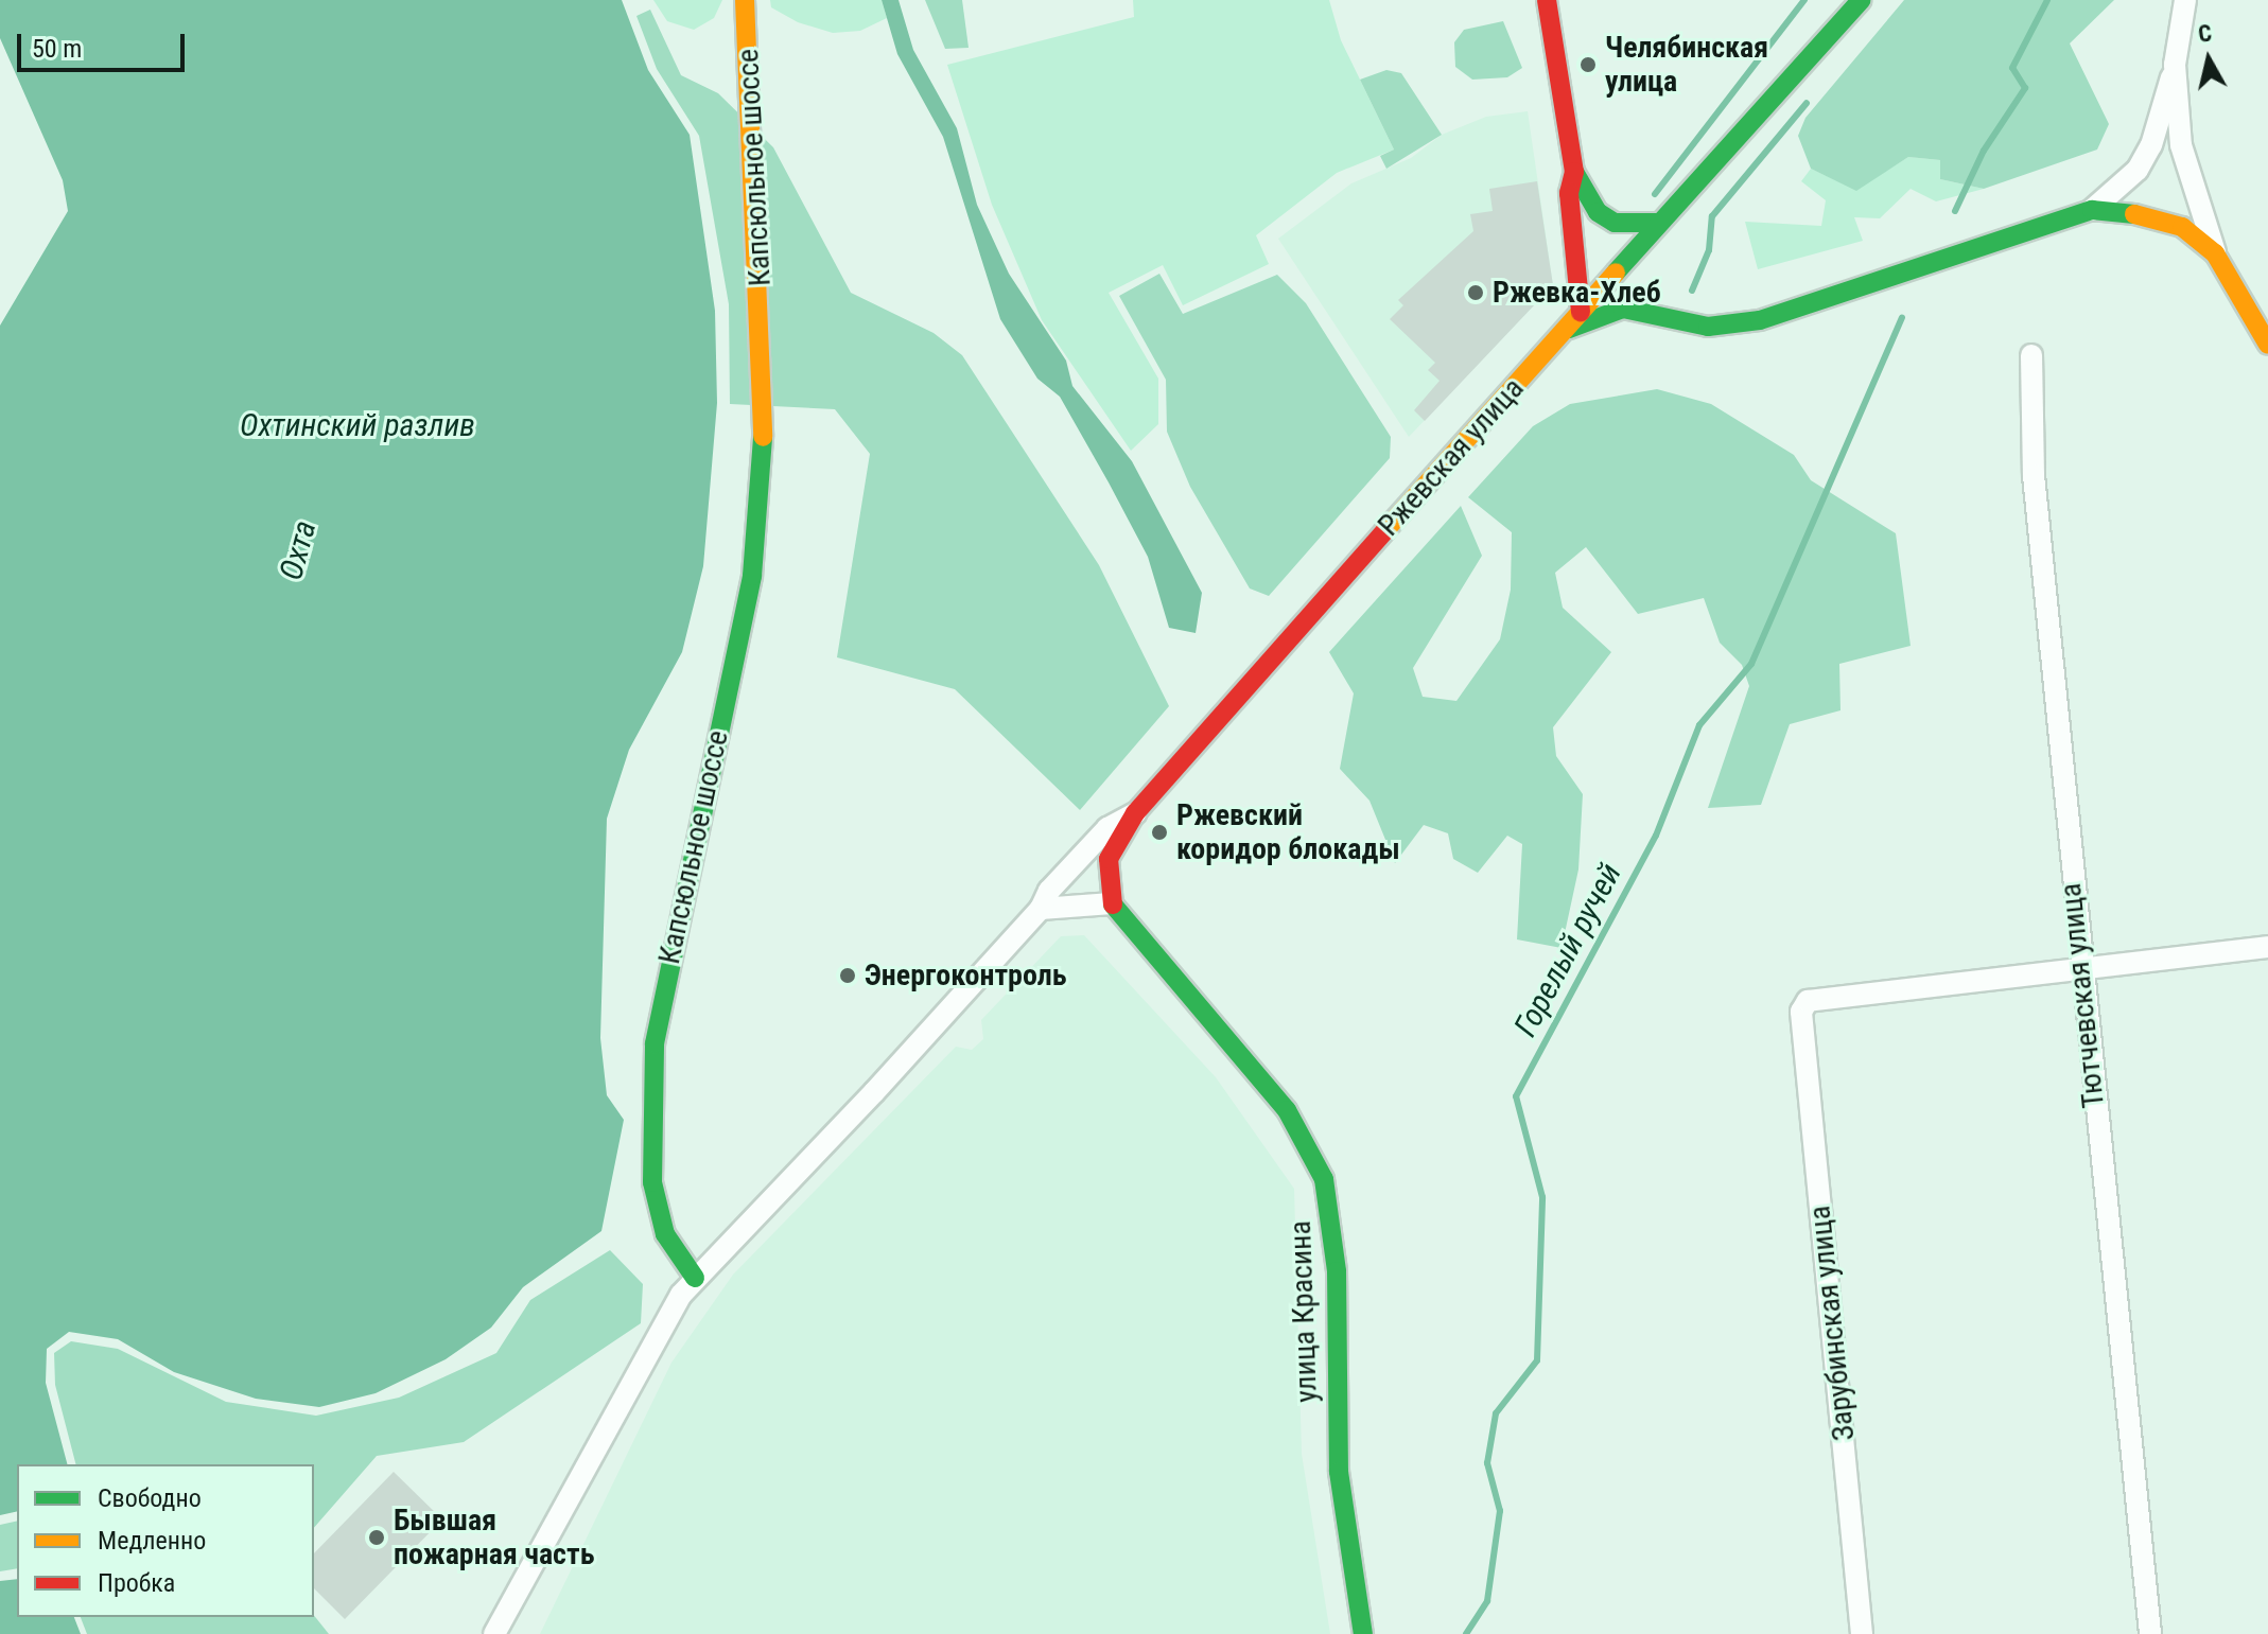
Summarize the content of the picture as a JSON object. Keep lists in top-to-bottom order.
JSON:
{
  "streets": {
    "main road": ["Капсюльное шоссе", "Ржевская улица", "улица Красина"],
    "street": ["Тютчевская улица", "Зарубинская улица"]
  },
  "crossings": [
    ["Капсюльное шоссе", "Ржевская улица"],
    ["Ржевская улица", "улица Красина"],
    ["Тютчевская улица", "Зарубинская улица"]
  ],
  "water": ["Охтинский разлив", "Охта", "Горелый ручей"],
  "places": [
    "Челябинская улица",
    "Ржевка-Хлеб",
    "Ржевский коридор блокады",
    "Энергоконтроль",
    "Бывшая пожарная часть"
  ],
  "legend": ["Свободно", "Медленно", "Пробка"],
  "scale_bar": "50 m",
  "north": "top"
}
